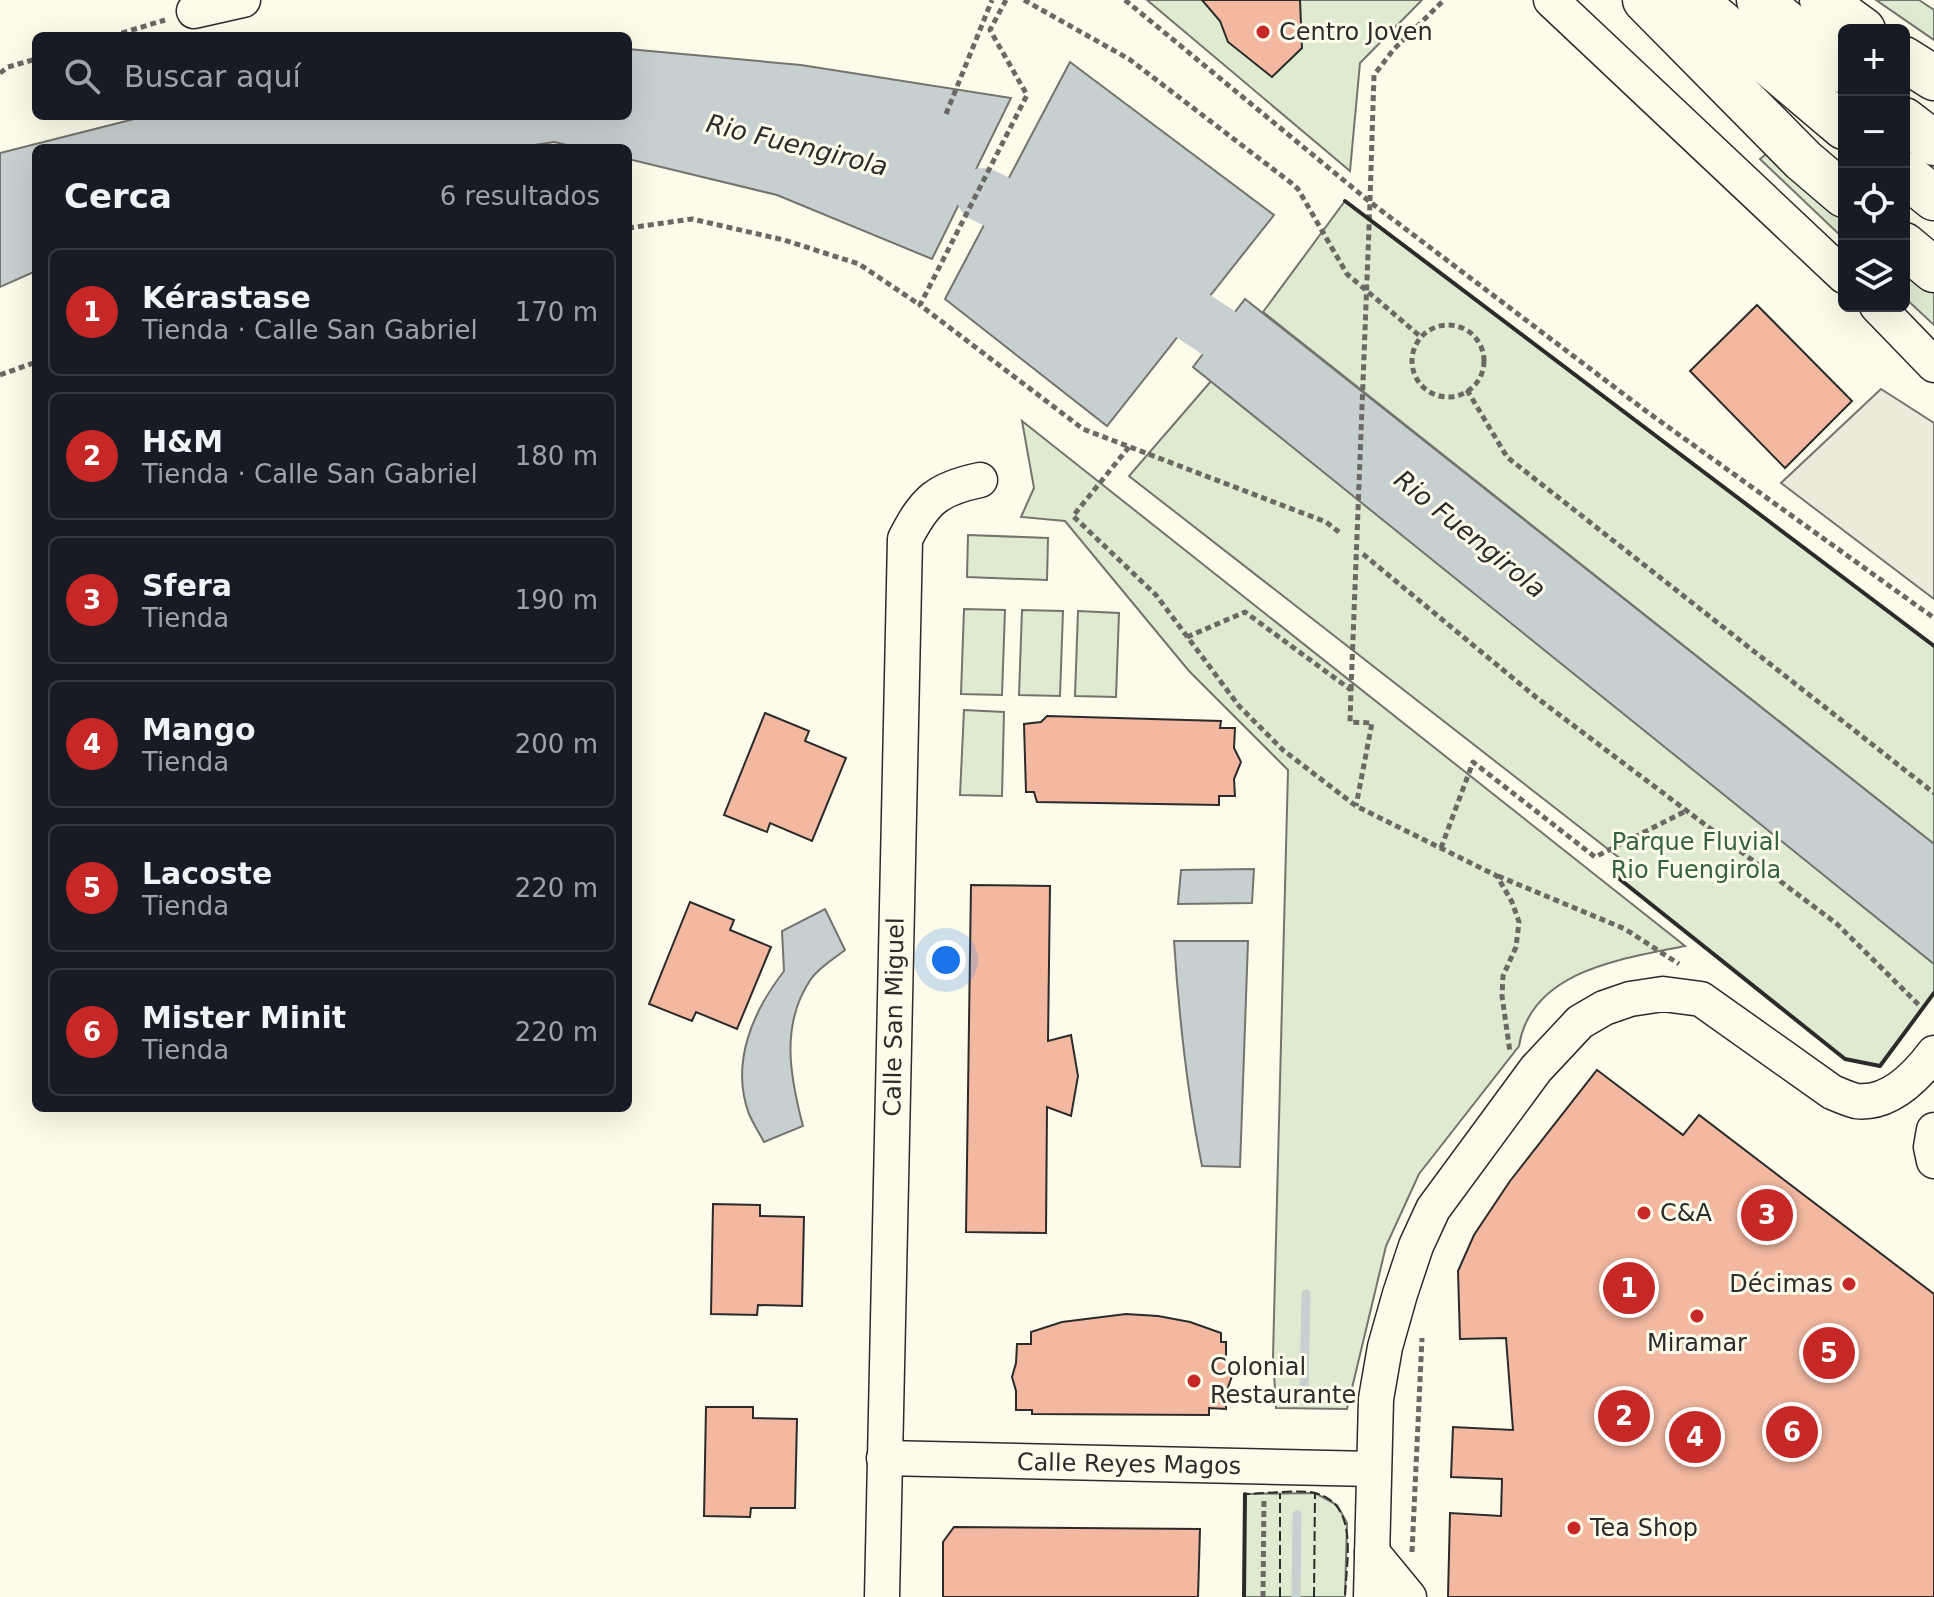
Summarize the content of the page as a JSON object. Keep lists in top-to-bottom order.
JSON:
{
  "streets": {
    "street": ["Calle San Miguel", "Calle Reyes Magos"]
  },
  "crossings": [
    ["Calle San Miguel", "Calle Reyes Magos"]
  ],
  "water": ["Rio Fuengirola"],
  "parks": ["Parque Fluvial Rio Fuengirola"],
  "places": [
    "Centro Joven",
    "C&A",
    "Décimas",
    "Miramar",
    "Colonial Restaurante",
    "Tea Shop"
  ],
  "page": {
    "map_buttons": ["+", "−"],
    "search": "Buscar aquí",
    "heading": ["Cerca", "6 resultados"],
    "list": [
      {
        "mark": "1",
        "name": "Kérastase",
        "note": "Tienda · Calle San Gabriel",
        "value": "170 m"
      },
      {
        "mark": "2",
        "name": "H&M",
        "note": "Tienda · Calle San Gabriel",
        "value": "180 m"
      },
      {
        "mark": "3",
        "name": "Sfera",
        "note": "Tienda",
        "value": "190 m"
      },
      {
        "mark": "4",
        "name": "Mango",
        "note": "Tienda",
        "value": "200 m"
      },
      {
        "mark": "5",
        "name": "Lacoste",
        "note": "Tienda",
        "value": "220 m"
      },
      {
        "mark": "6",
        "name": "Mister Minit",
        "note": "Tienda",
        "value": "220 m"
      }
    ],
    "pins": [
      "3",
      "1",
      "5",
      "2",
      "6",
      "4"
    ]
  }
}
